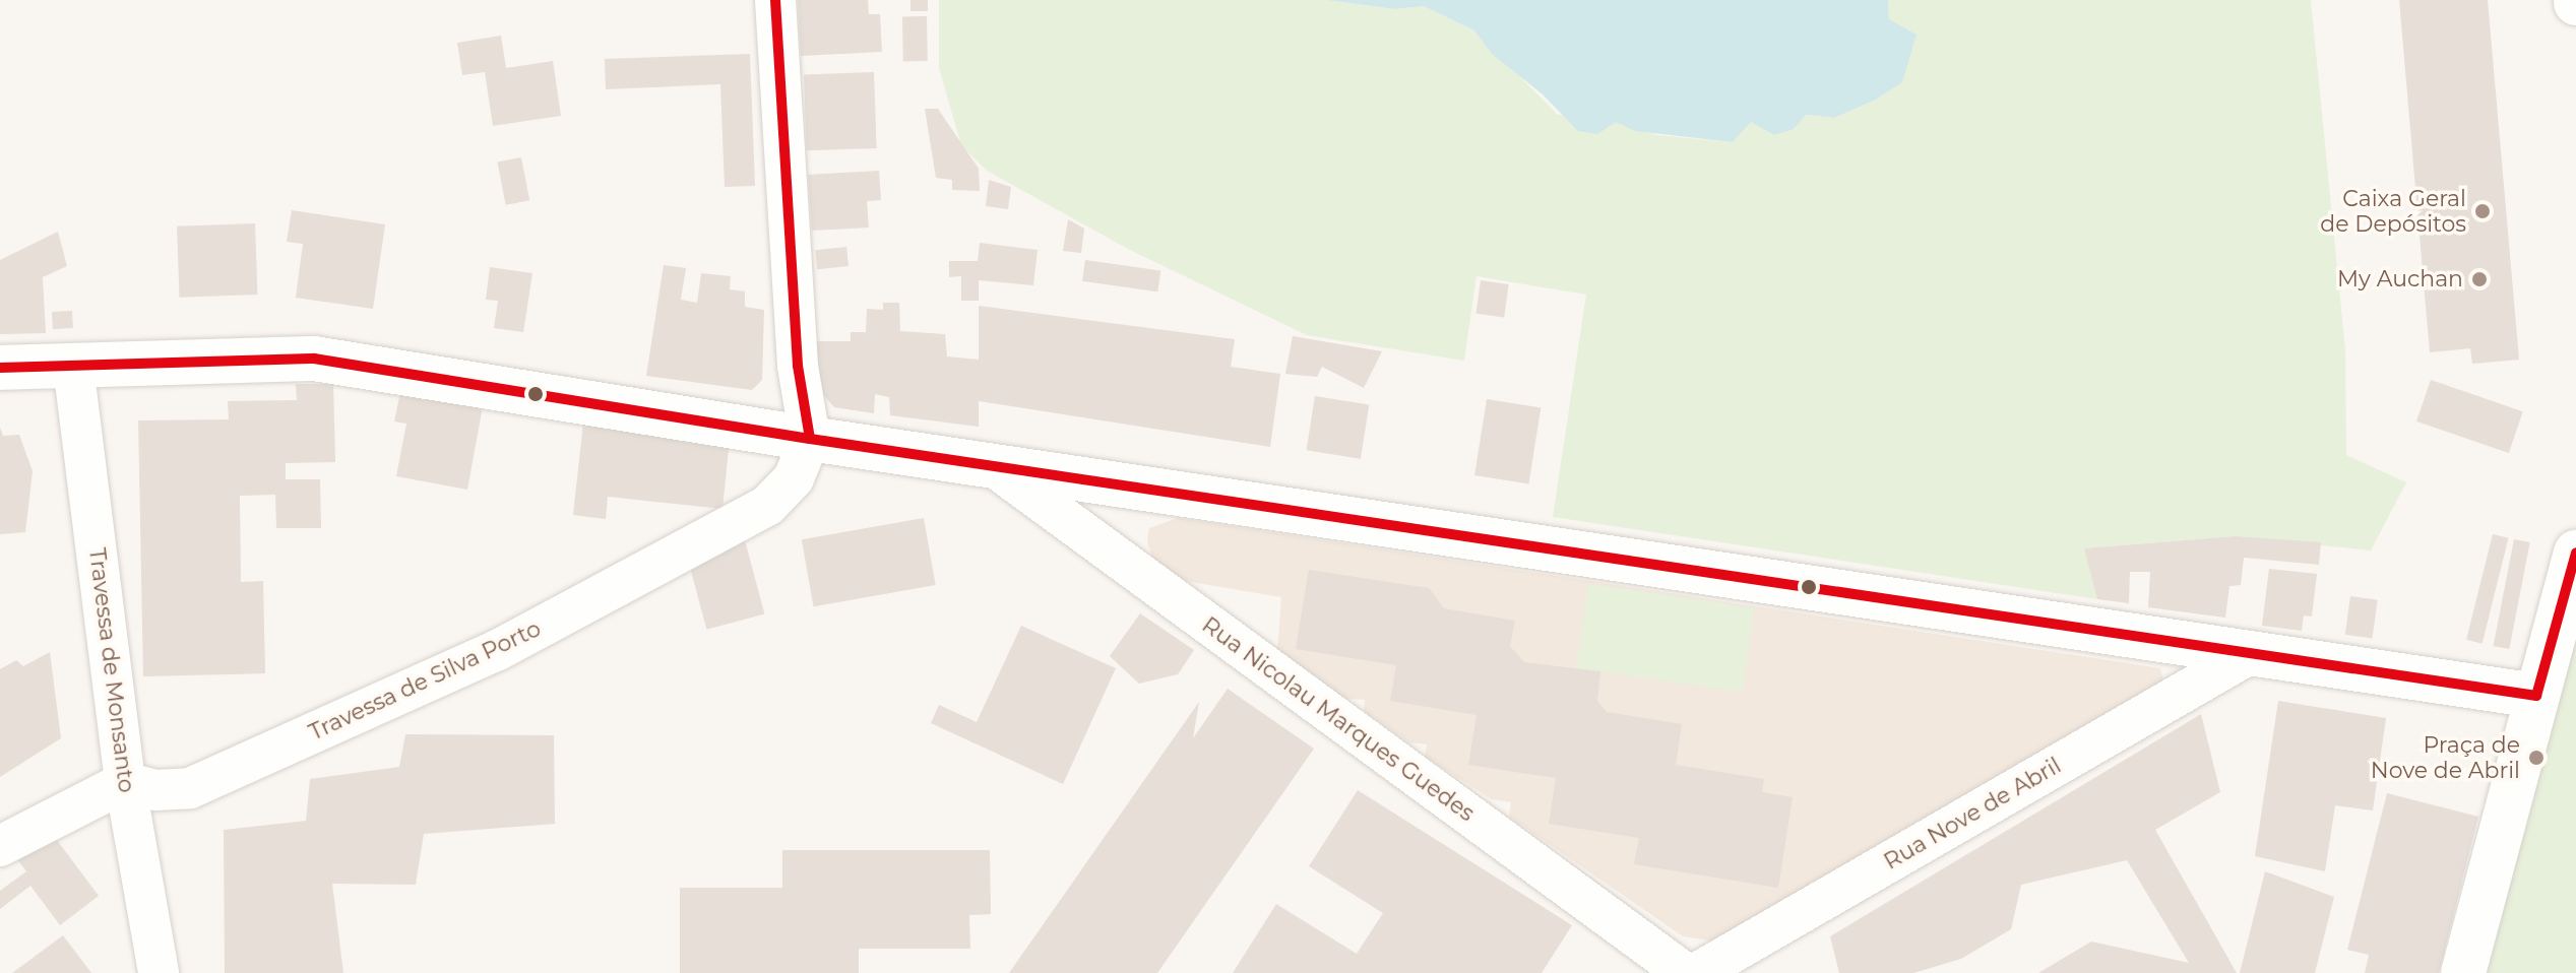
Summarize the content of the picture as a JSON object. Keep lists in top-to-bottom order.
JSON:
{
  "streets": {
    "street": [
      "Travessa de Monsanto",
      "Travessa de Silva Porto",
      "Rua Nicolau Marques Guedes",
      "Rua Nove de Abril"
    ]
  },
  "crossings": [
    ["Travessa de Monsanto", "Travessa de Silva Porto"]
  ],
  "places": ["Caixa Geral de Depósitos", "My Auchan", "Praça de Nove de Abril"]
}
